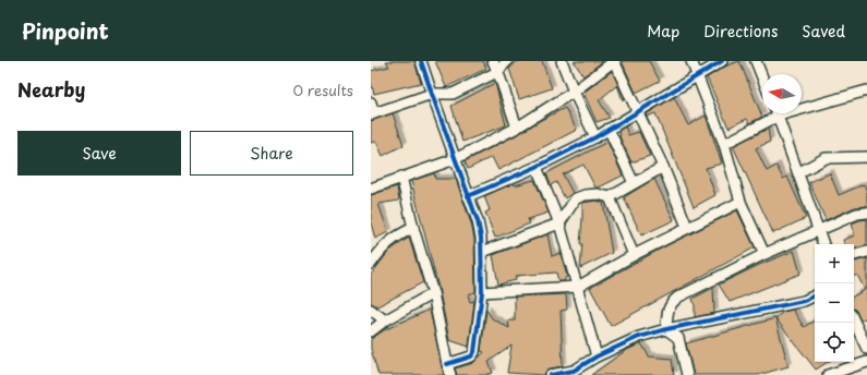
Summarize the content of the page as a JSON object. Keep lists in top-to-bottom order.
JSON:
{
  "north": "left",
  "page": {
    "header": "Pinpoint",
    "nav": ["Map", "Directions", "Saved"],
    "heading": ["Nearby", "0 results"],
    "buttons": ["Save", "Share"],
    "map_buttons": ["+", "−"]
  }
}
